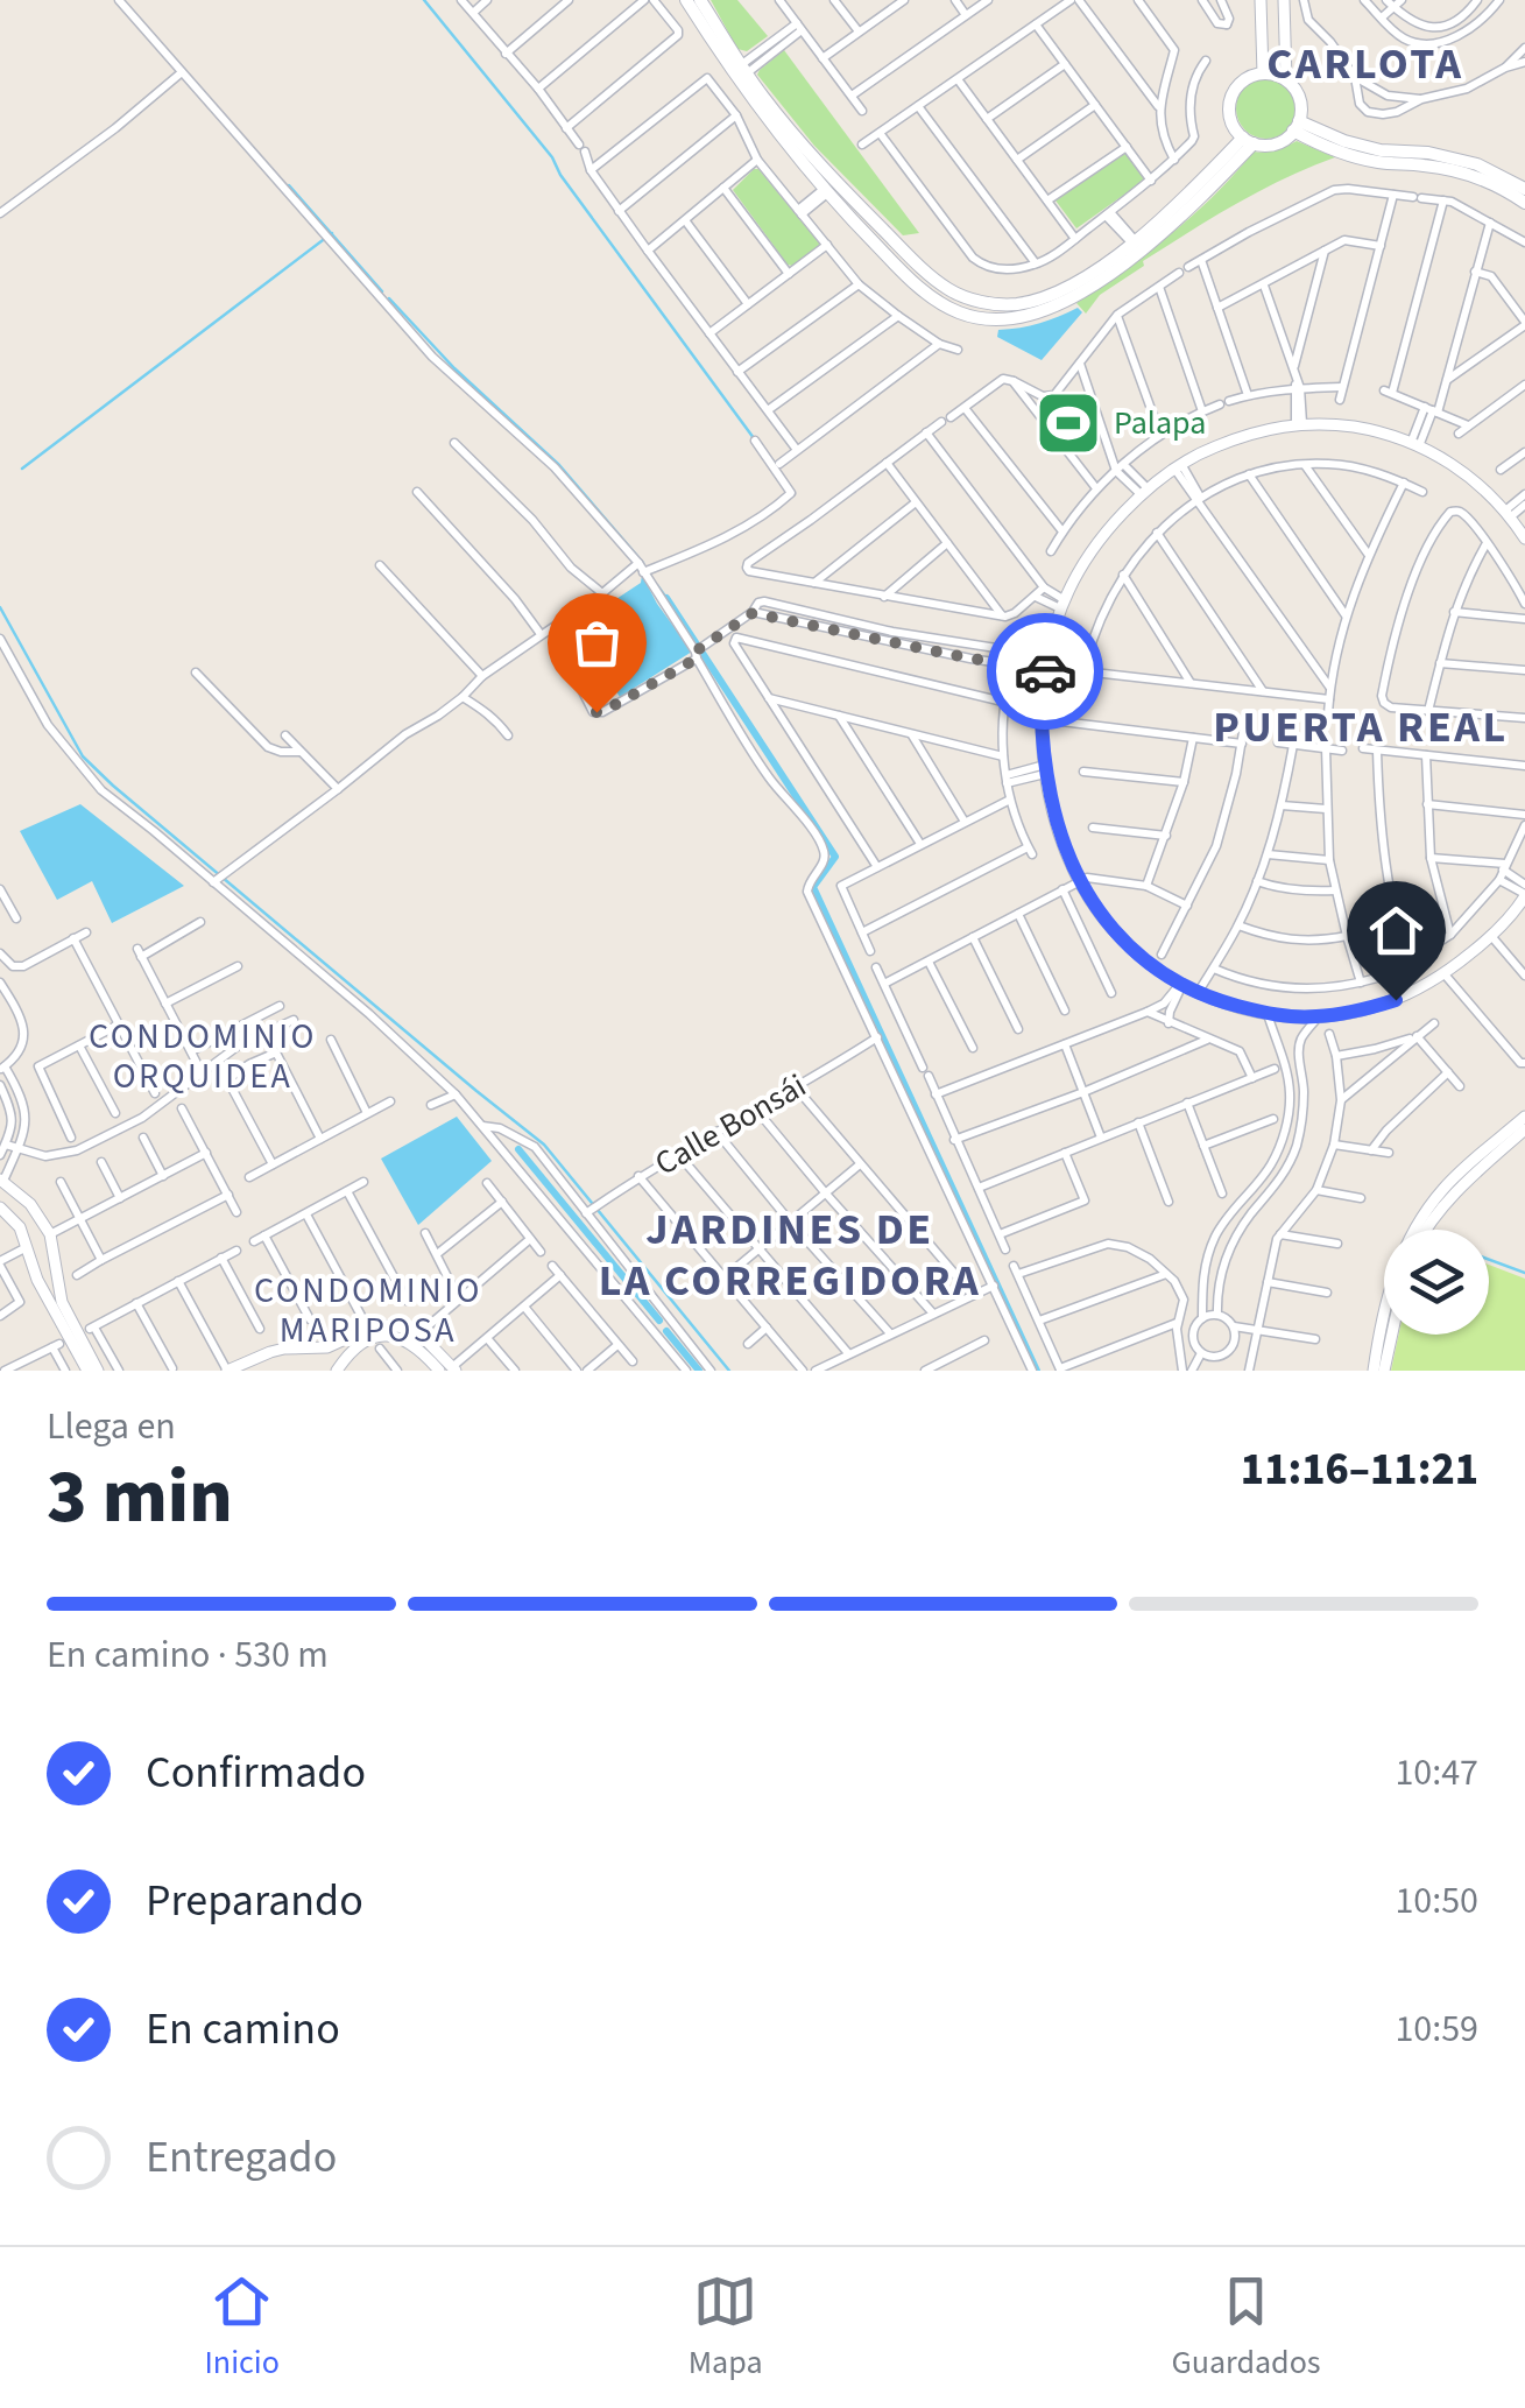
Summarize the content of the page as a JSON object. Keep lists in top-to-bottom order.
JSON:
{
  "streets": {
    "street": ["Calle Bonsái"]
  },
  "districts": [
    "CARLOTA",
    "PUERTA REAL",
    "CONDOMINIO ORQUIDEA",
    "JARDINES DE LA CORREGIDORA",
    "CONDOMINIO MARIPOSA"
  ],
  "places": {
    "sports": ["Palapa"]
  },
  "page": {
    "heading": ["3 min", "Llega en", "11:16–11:21"],
    "bar": "En camino · 530 m",
    "list": [
      ["Confirmado", "10:47"],
      ["Preparando", "10:50"],
      ["En camino", "10:59"],
      "Entregado"
    ],
    "tabs": ["Inicio", "Mapa", "Guardados"]
  }
}
